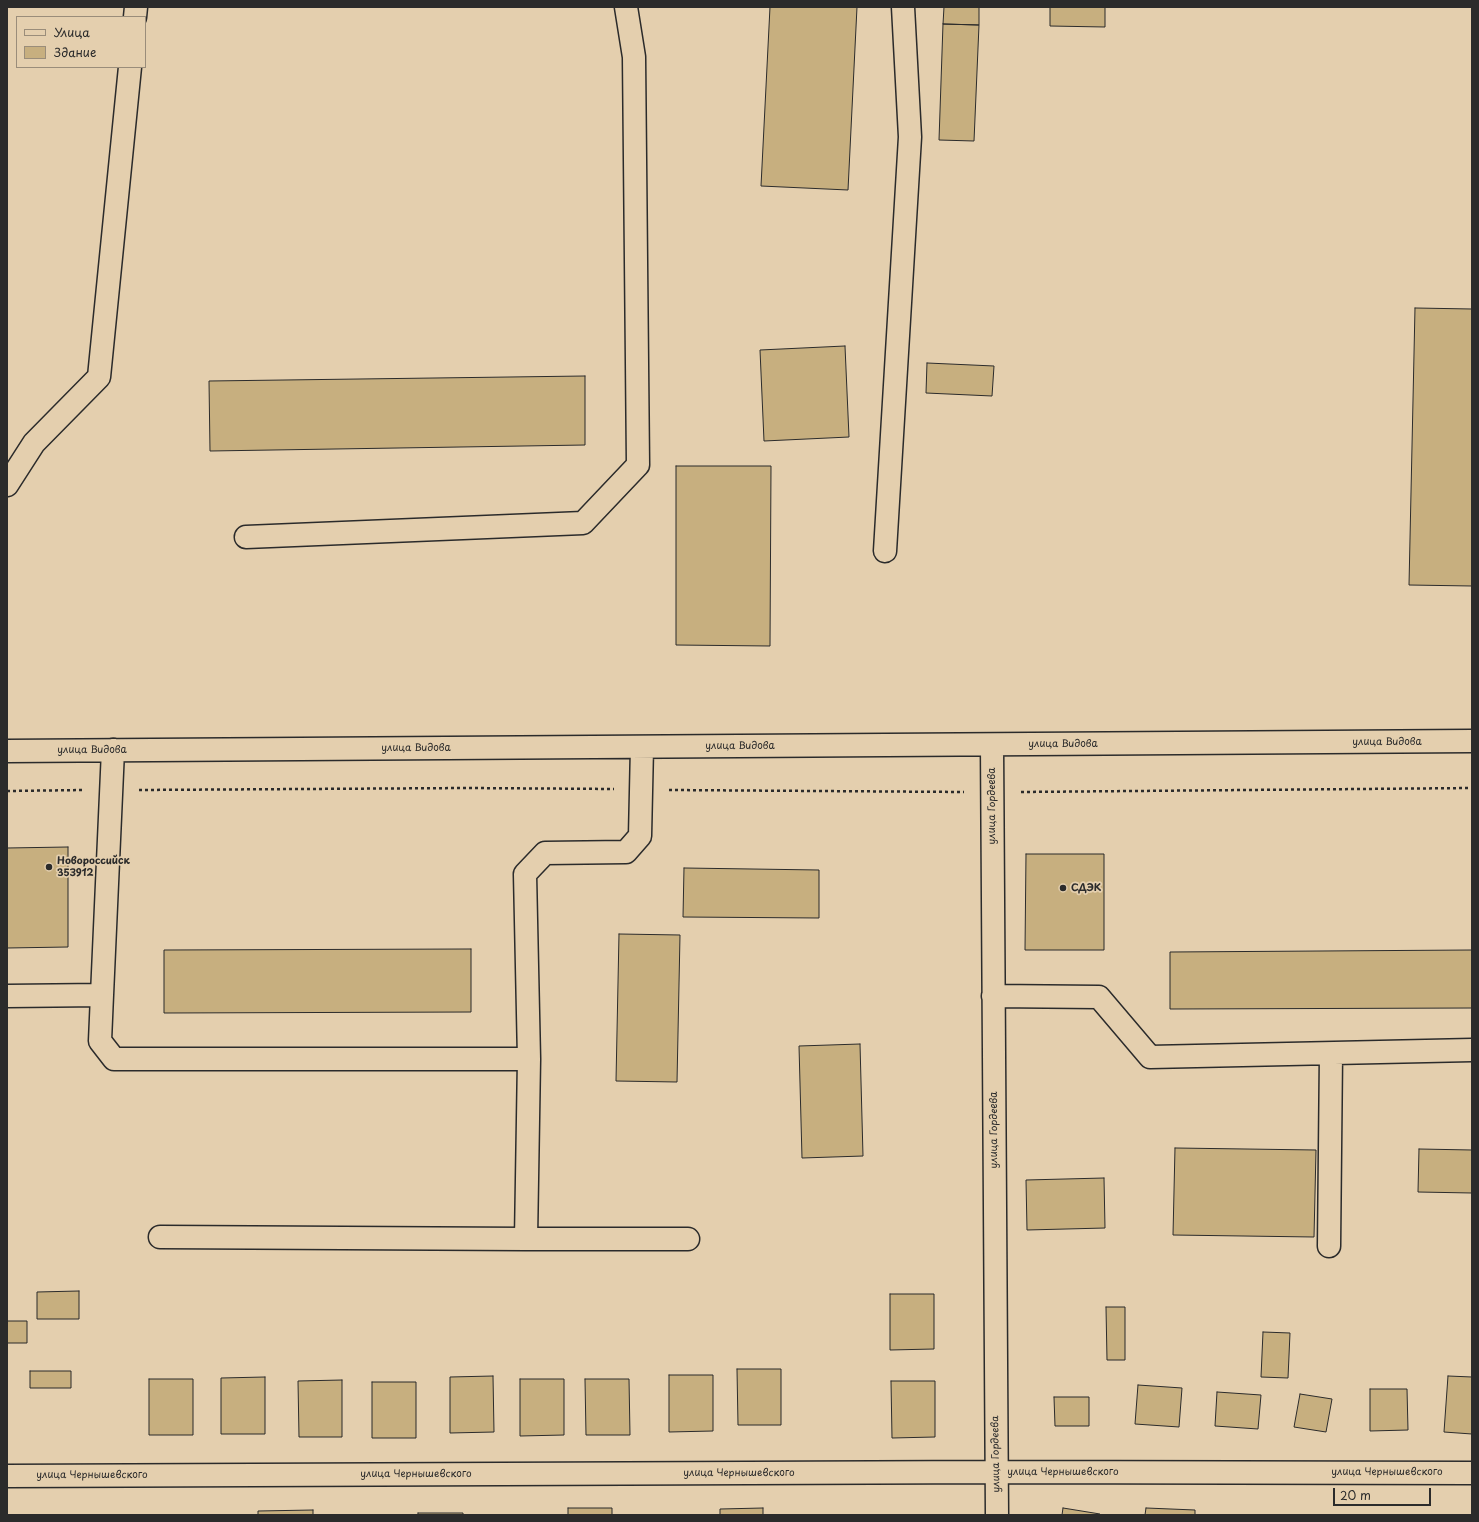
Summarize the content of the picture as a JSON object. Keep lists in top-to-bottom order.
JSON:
{
  "streets": {
    "street": ["улица Видова", "улица Гордеева", "улица Чернышевского"]
  },
  "crossings": [
    ["улица Видова", "улица Гордеева"],
    ["улица Гордеева", "улица Чернышевского"]
  ],
  "places": ["Новороссийск 353912", "СДЭК"],
  "legend": ["Улица", "Здание"],
  "scale_bar": "20 m"
}
